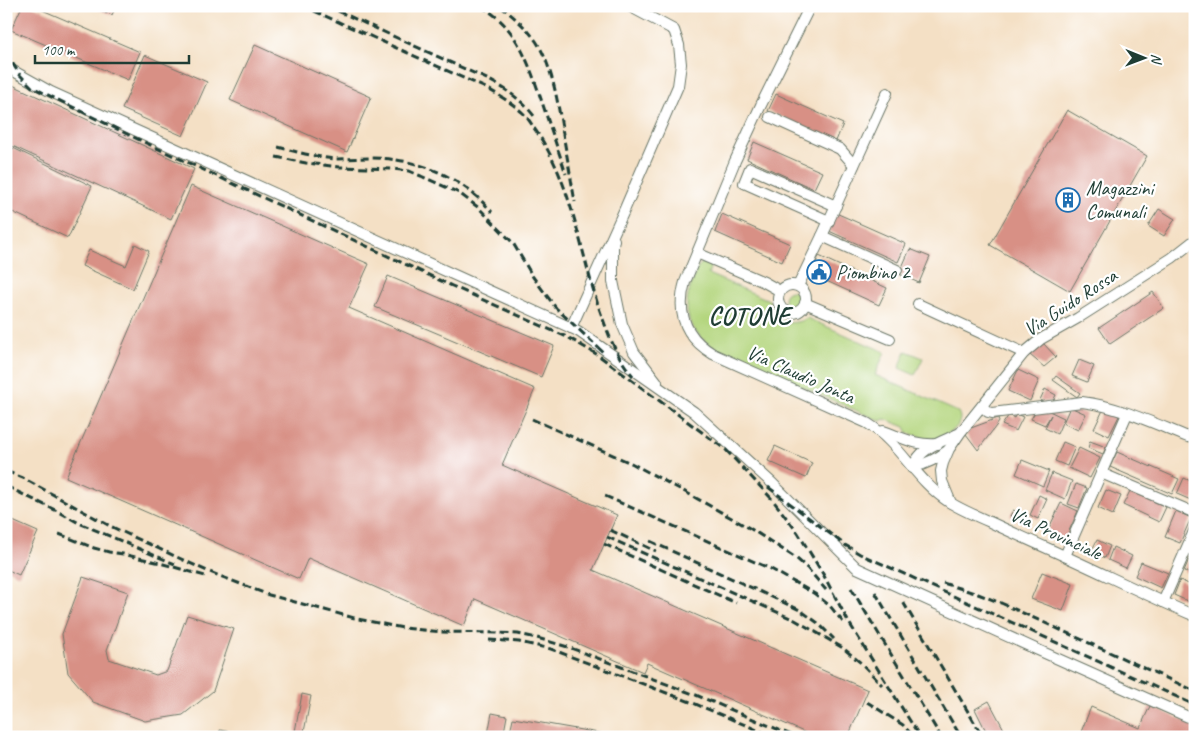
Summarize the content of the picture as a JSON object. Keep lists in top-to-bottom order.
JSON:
{
  "streets": {
    "street": ["Via Guido Rossa", "Via Claudio Jonta", "Via Provinciale"]
  },
  "crossings": [
    ["Via Guido Rossa", "Via Claudio Jonta"],
    ["Via Guido Rossa", "Via Provinciale"],
    ["Via Claudio Jonta", "Via Provinciale"]
  ],
  "districts": ["COTONE"],
  "places": {
    "building": ["Magazzini Comunali"],
    "public building": ["Piombino 2"]
  },
  "scale_bar": "100 m",
  "north": "right"
}
